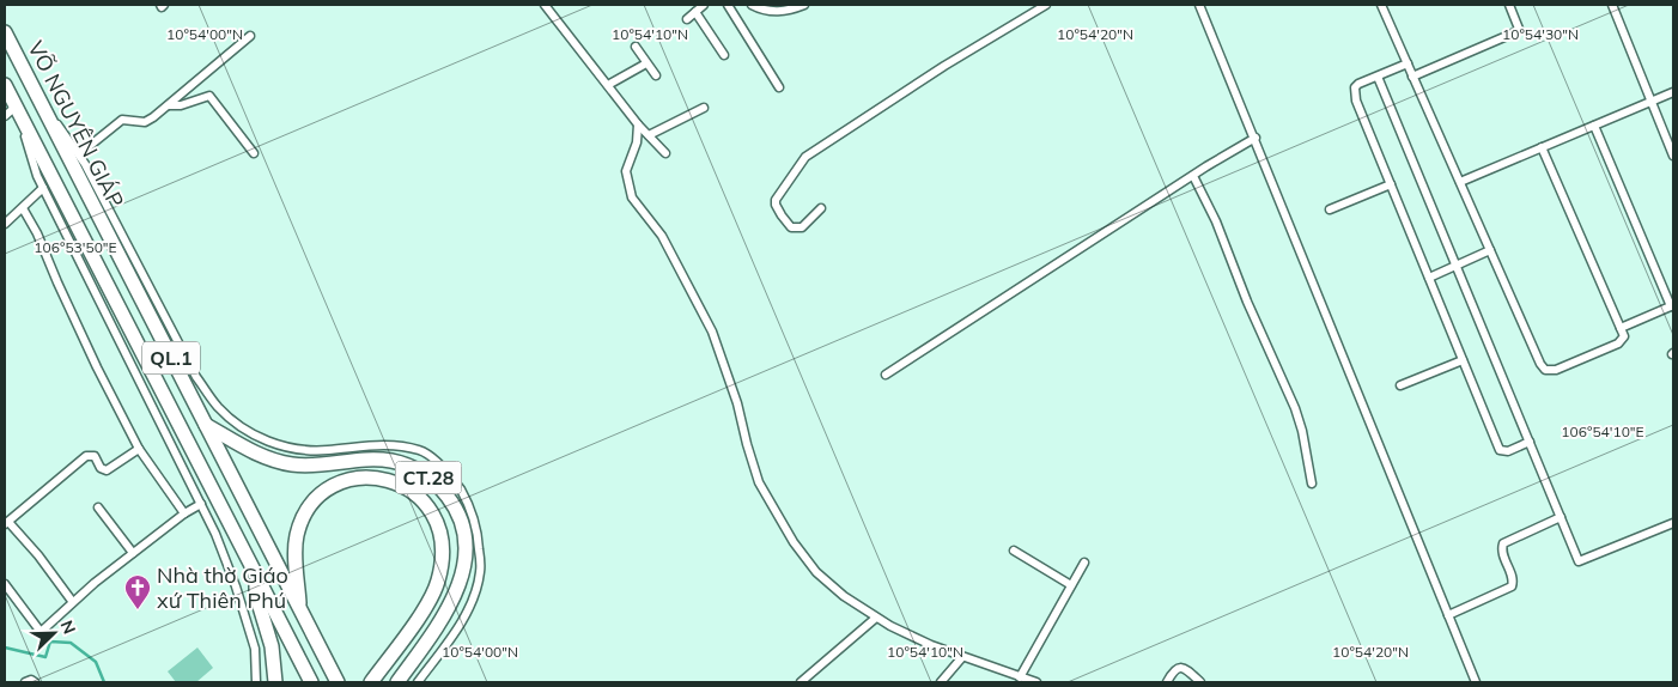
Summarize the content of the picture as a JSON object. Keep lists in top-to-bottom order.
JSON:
{
  "streets": {
    "highway": ["VÕ NGUYÊN GIÁP", "QL.1", "CT.28"]
  },
  "crossings": [
    ["VÕ NGUYÊN GIÁP", "CT.28"]
  ],
  "places": {
    "church": ["Nhà thờ Giáo xứ Thiên Phú"]
  },
  "north": "top right",
  "coordinates": [
    "10°54'00\"N",
    "10°54'10\"N",
    "10°54'20\"N",
    "10°54'30\"N",
    "106°53'50\"E",
    "106°54'10\"E"
  ]
}
